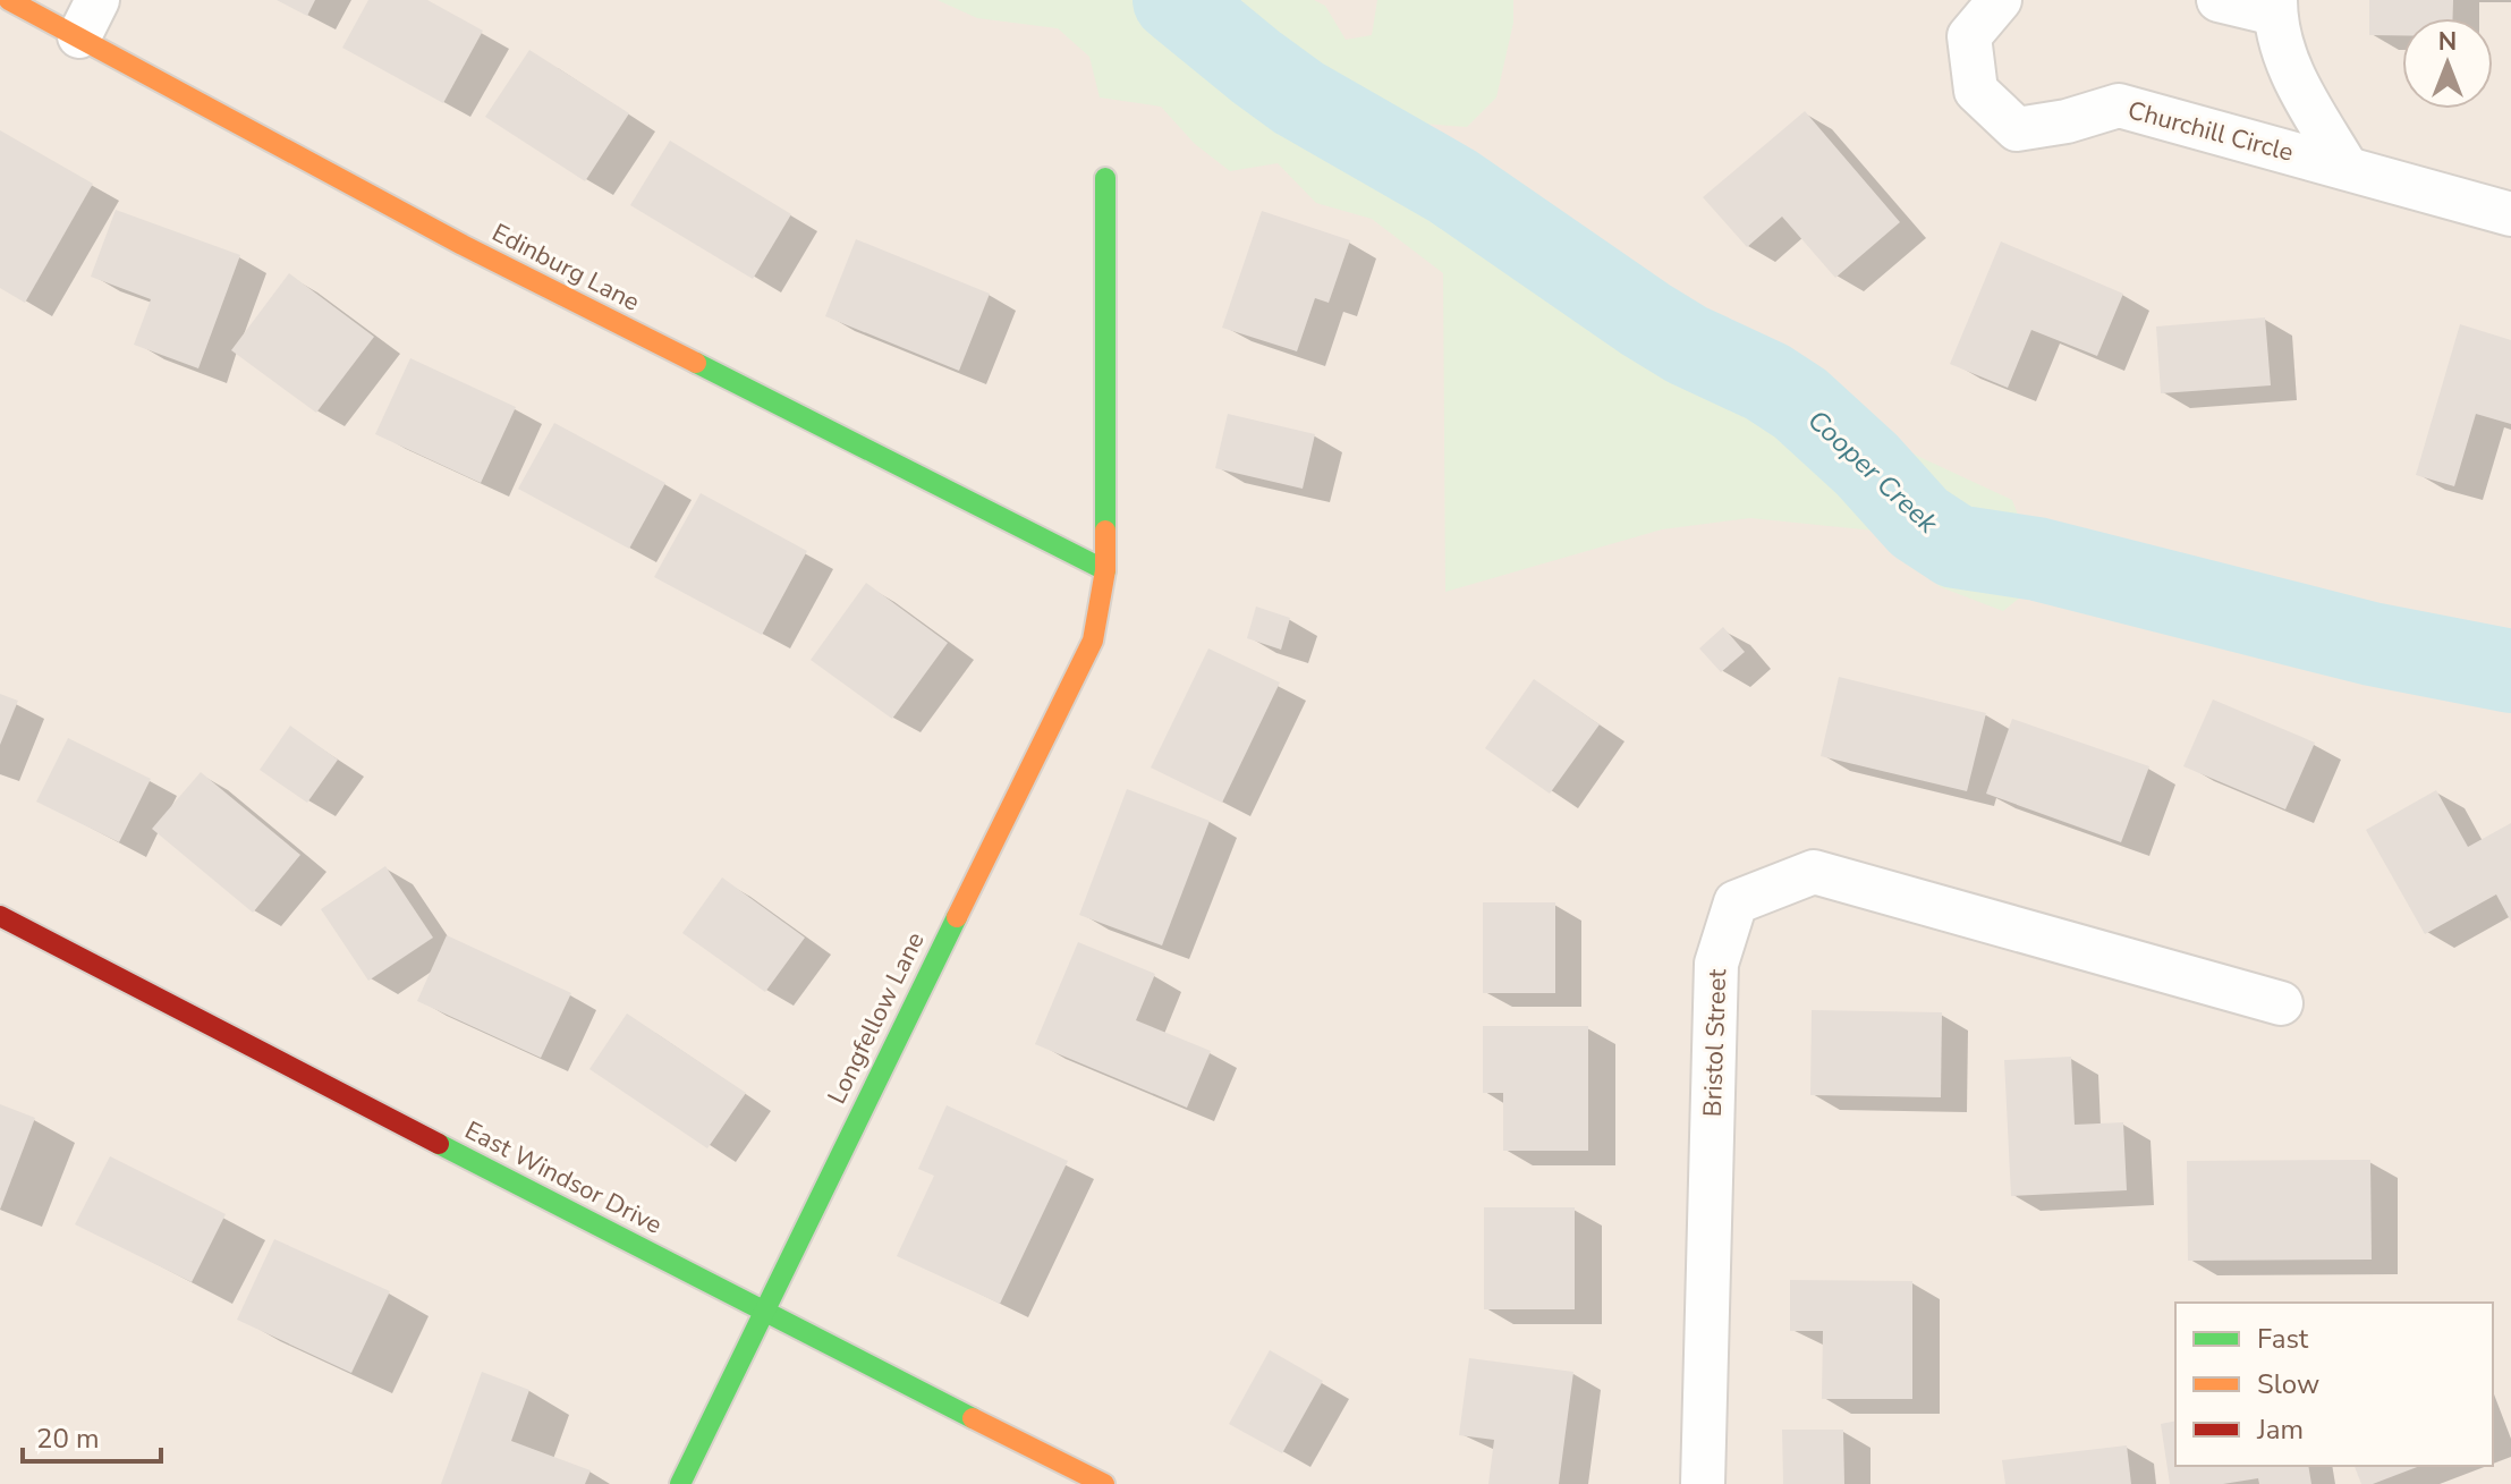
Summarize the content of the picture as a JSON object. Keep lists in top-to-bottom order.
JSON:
{
  "streets": {
    "street": [
      "Churchill Circle",
      "Edinburg Lane",
      "Longfellow Lane",
      "Bristol Street",
      "East Windsor Drive"
    ]
  },
  "crossings": [
    ["Edinburg Lane", "Longfellow Lane"],
    ["Longfellow Lane", "East Windsor Drive"]
  ],
  "water": ["Cooper Creek"],
  "legend": ["Fast", "Slow", "Jam"],
  "scale_bar": "20 m",
  "north": "top"
}
